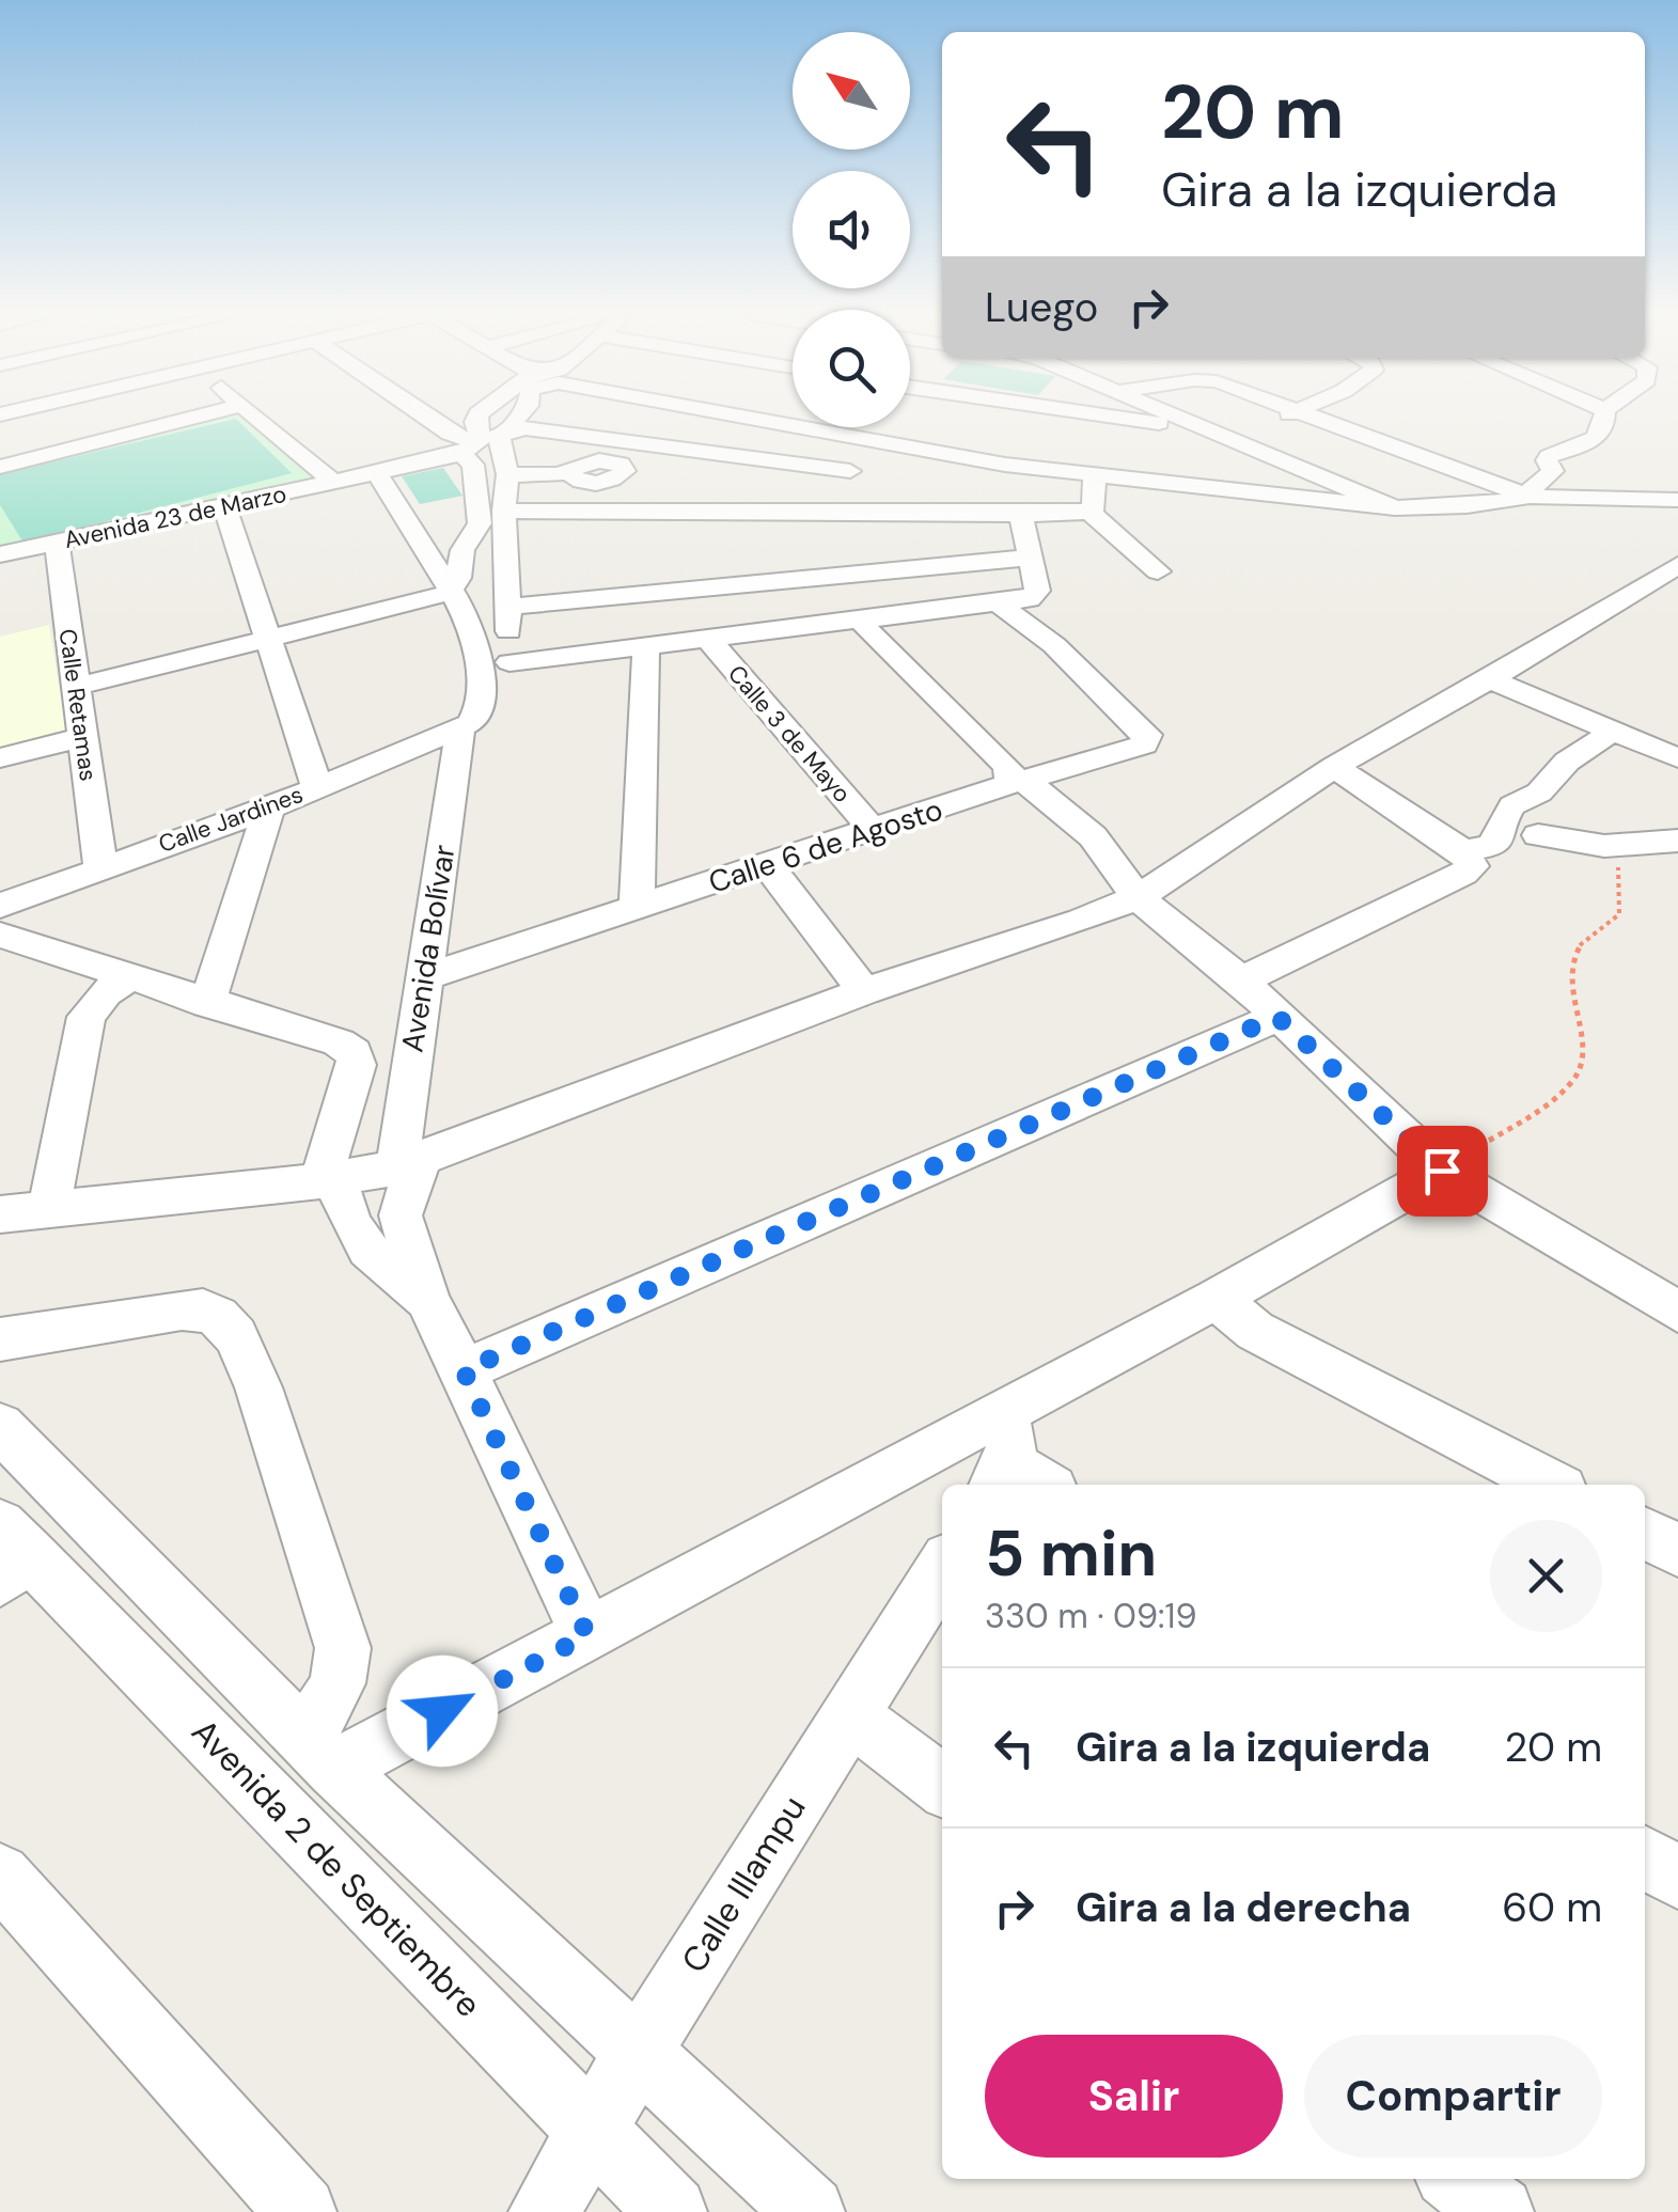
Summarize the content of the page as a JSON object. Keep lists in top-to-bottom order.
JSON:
{
  "streets": {
    "street": [
      "Avenida 23 de Marzo",
      "Calle Retamas",
      "Calle 3 de Mayo",
      "Calle Jardines",
      "Calle 6 de Agosto",
      "Avenida Bolívar",
      "Avenida 2 de Septiembre",
      "Calle Illampu"
    ]
  },
  "crossings": [
    ["Avenida 23 de Marzo", "Calle Retamas"],
    ["Avenida 23 de Marzo", "Avenida Bolívar"],
    ["Calle Retamas", "Calle Jardines"],
    ["Calle 3 de Mayo", "Calle 6 de Agosto"],
    ["Calle Jardines", "Avenida Bolívar"],
    ["Calle 6 de Agosto", "Avenida Bolívar"],
    ["Avenida 2 de Septiembre", "Calle Illampu"]
  ],
  "north": "top left",
  "page": {
    "turn": ["20 m", "Gira a la izquierda"],
    "then": "Luego",
    "heading": ["5 min", "330 m · 09:19"],
    "list": [
      {
        "name": "Gira a la izquierda",
        "value": "20 m"
      },
      {
        "name": "Gira a la derecha",
        "value": "60 m"
      }
    ],
    "buttons": ["Salir", "Compartir"]
  }
}
